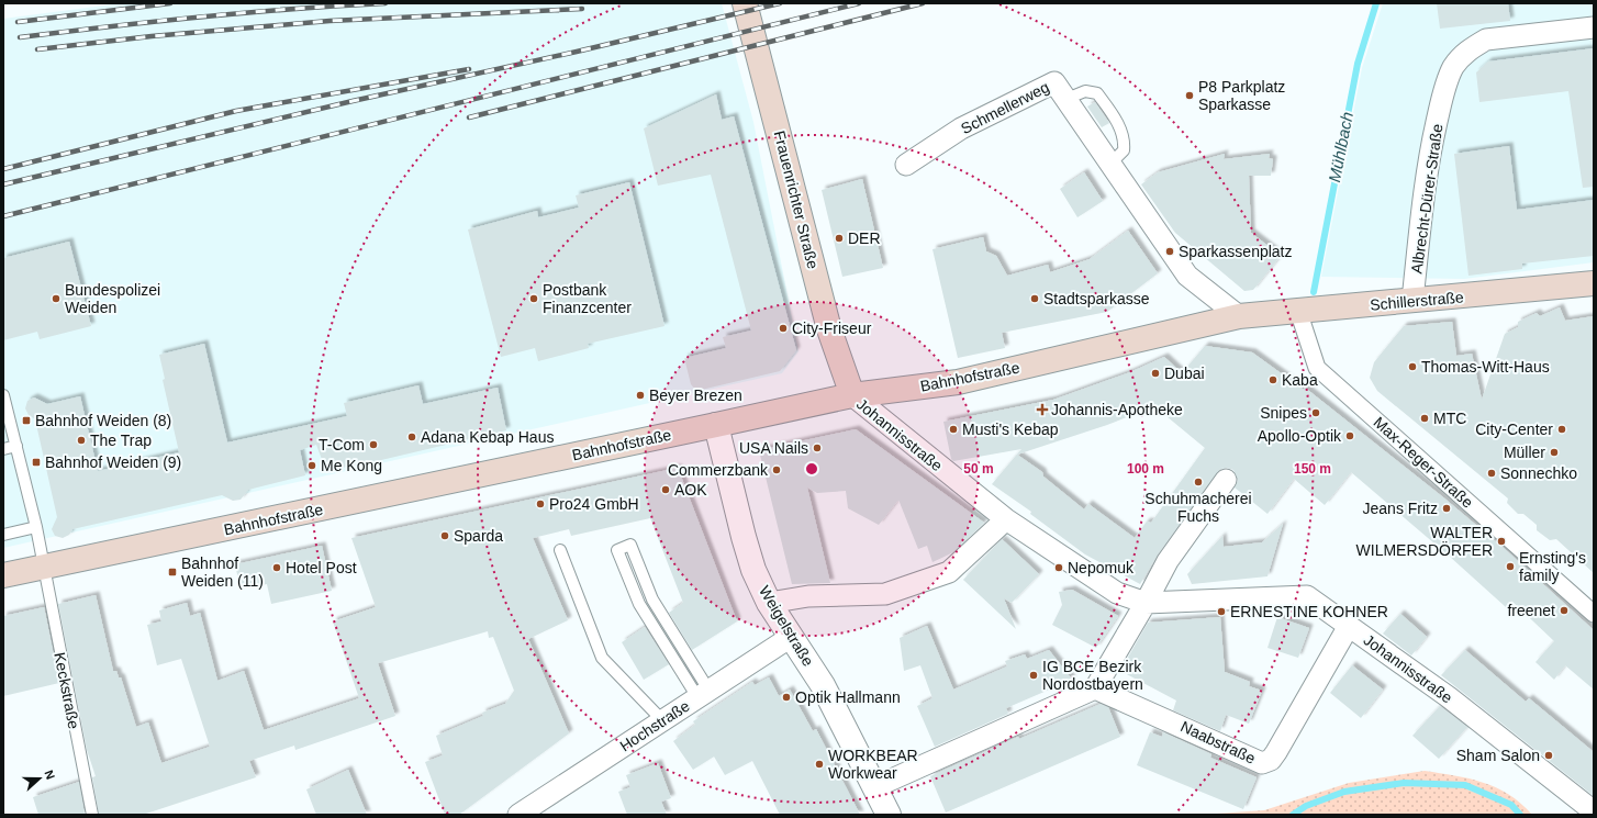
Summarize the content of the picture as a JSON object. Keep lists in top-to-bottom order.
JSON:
{
  "streets": {
    "main road": ["Frauenrichter Straße", "Schillerstraße", "Bahnhofstraße"],
    "street": [
      "Schmellerweg",
      "Albrecht-Dürer-Straße",
      "Johannisstraße",
      "Max-Reger-Straße",
      "Weigelstraße",
      "Hochstraße",
      "Naabstraße"
    ],
    "lane": ["Keckstraße"]
  },
  "crossings": [
    ["Albrecht-Dürer-Straße", "Schillerstraße"],
    ["Frauenrichter Straße", "Bahnhofstraße"],
    ["Frauenrichter Straße", "Johannisstraße"],
    ["Schillerstraße", "Bahnhofstraße"],
    ["Schillerstraße", "Max-Reger-Straße"],
    ["Bahnhofstraße", "Johannisstraße"],
    ["Bahnhofstraße", "Weigelstraße"],
    ["Bahnhofstraße", "Keckstraße"],
    ["Johannisstraße", "Naabstraße"],
    ["Weigelstraße", "Hochstraße"]
  ],
  "water": ["Mühlbach"],
  "places": {
    "other": [
      "P8 Parkplatz Sparkasse",
      "DER",
      "Sparkassenplatz",
      "Bundespolizei Weiden",
      "Postbank Finanzcenter",
      "Stadtsparkasse",
      "City-Friseur",
      "Thomas-Witt-Haus",
      "Dubai",
      "Kaba",
      "Beyer Brezen",
      "Snipes",
      "MTC",
      "Musti's Kebap",
      "City-Center",
      "Apollo-Optik",
      "Adana Kebap Haus",
      "The Trap",
      "T-Com",
      "USA Nails",
      "Müller",
      "Me Kong",
      "Commerzbank",
      "Sonnechko",
      "Schuhmacherei Fuchs",
      "AOK",
      "Pro24 GmbH",
      "Jeans Fritz",
      "Sparda",
      "WALTER WILMERSDÖRFER",
      "Ernsting's family",
      "Hotel Post",
      "Nepomuk",
      "freenet",
      "ERNESTINE KOHNER",
      "IG BCE Bezirk Nordostbayern",
      "Optik Hallmann",
      "Sham Salon",
      "WORKBEAR Workwear"
    ],
    "health": ["Johannis-Apotheke"],
    "transit": ["Bahnhof Weiden (8)", "Bahnhof Weiden (9)", "Bahnhof Weiden (11)"]
  },
  "north": "right",
  "rings": ["50 m", "100 m", "150 m"]
}
